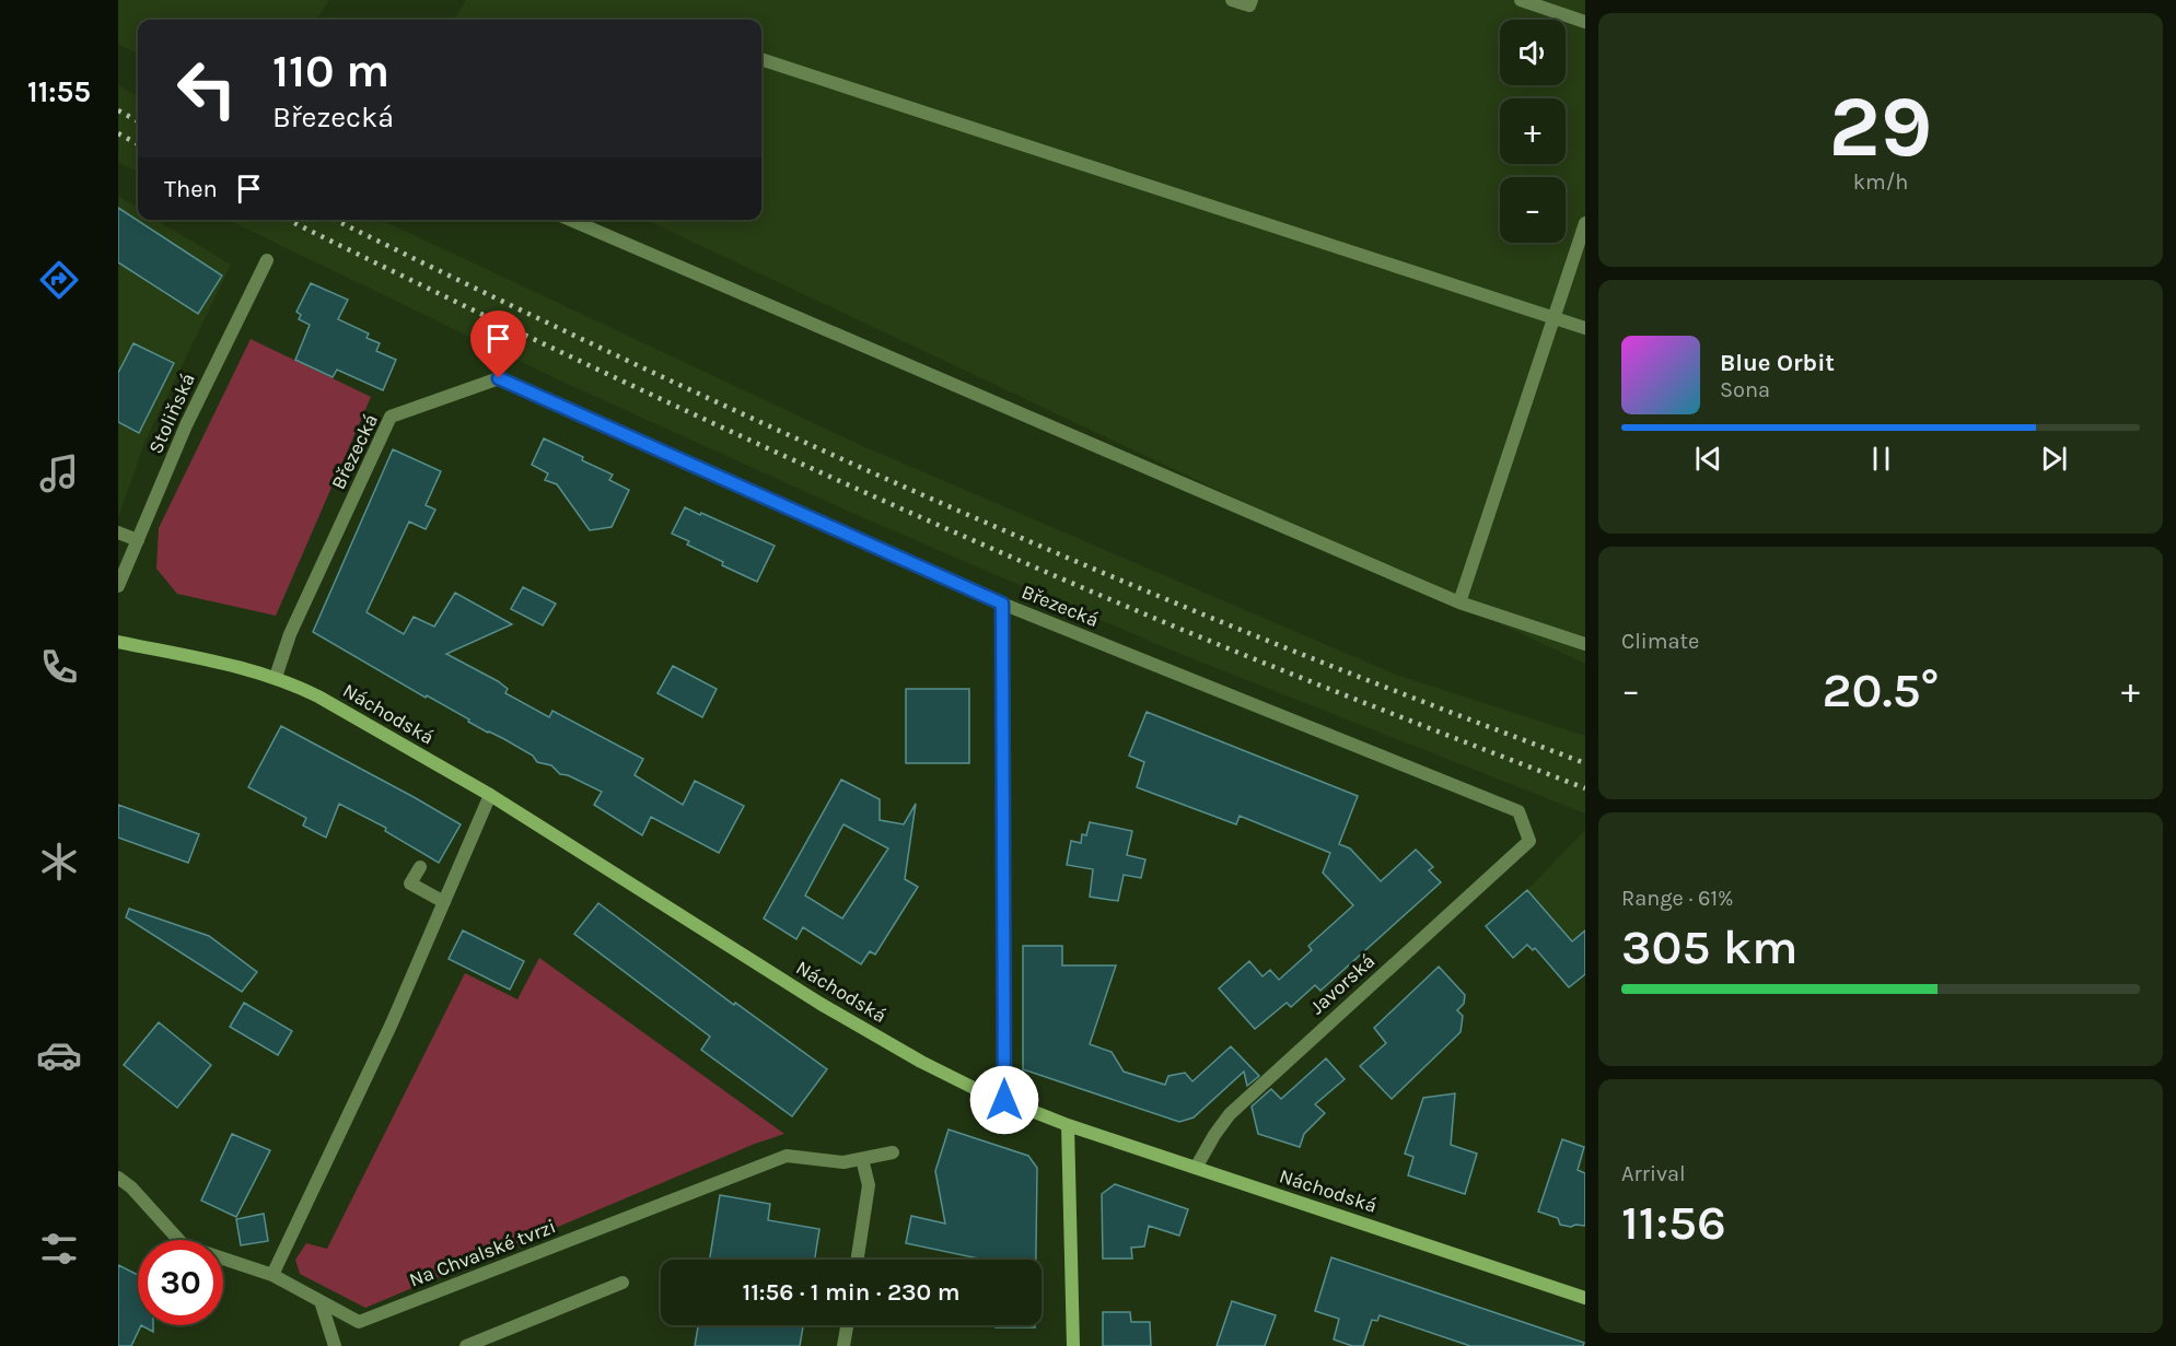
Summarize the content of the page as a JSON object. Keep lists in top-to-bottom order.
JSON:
{
  "streets": {
    "main road": ["Náchodská"],
    "street": [
      "Stoliňská",
      "Březecká",
      "Javorská",
      "Na Chvalské tvrzi"
    ]
  },
  "crossings": [
    ["Březecká", "Náchodská"],
    ["Březecká", "Javorská"],
    ["Náchodská", "Javorská"]
  ],
  "page": {
    "tabs": "11:55",
    "tile": [
      ["29", "km/h"],
      "Climate",
      ["Range · 61%", "305 km"],
      ["Arrival", "11:56"]
    ],
    "map_buttons": ["+", "−"],
    "turn": ["110 m", "Březecká"],
    "then": "Then",
    "song": ["Blue Orbit", "Sona"],
    "heat": ["−", "20.5°", "+"],
    "limit": "30",
    "trip": "11:56 · 1 min · 230 m"
  }
}
